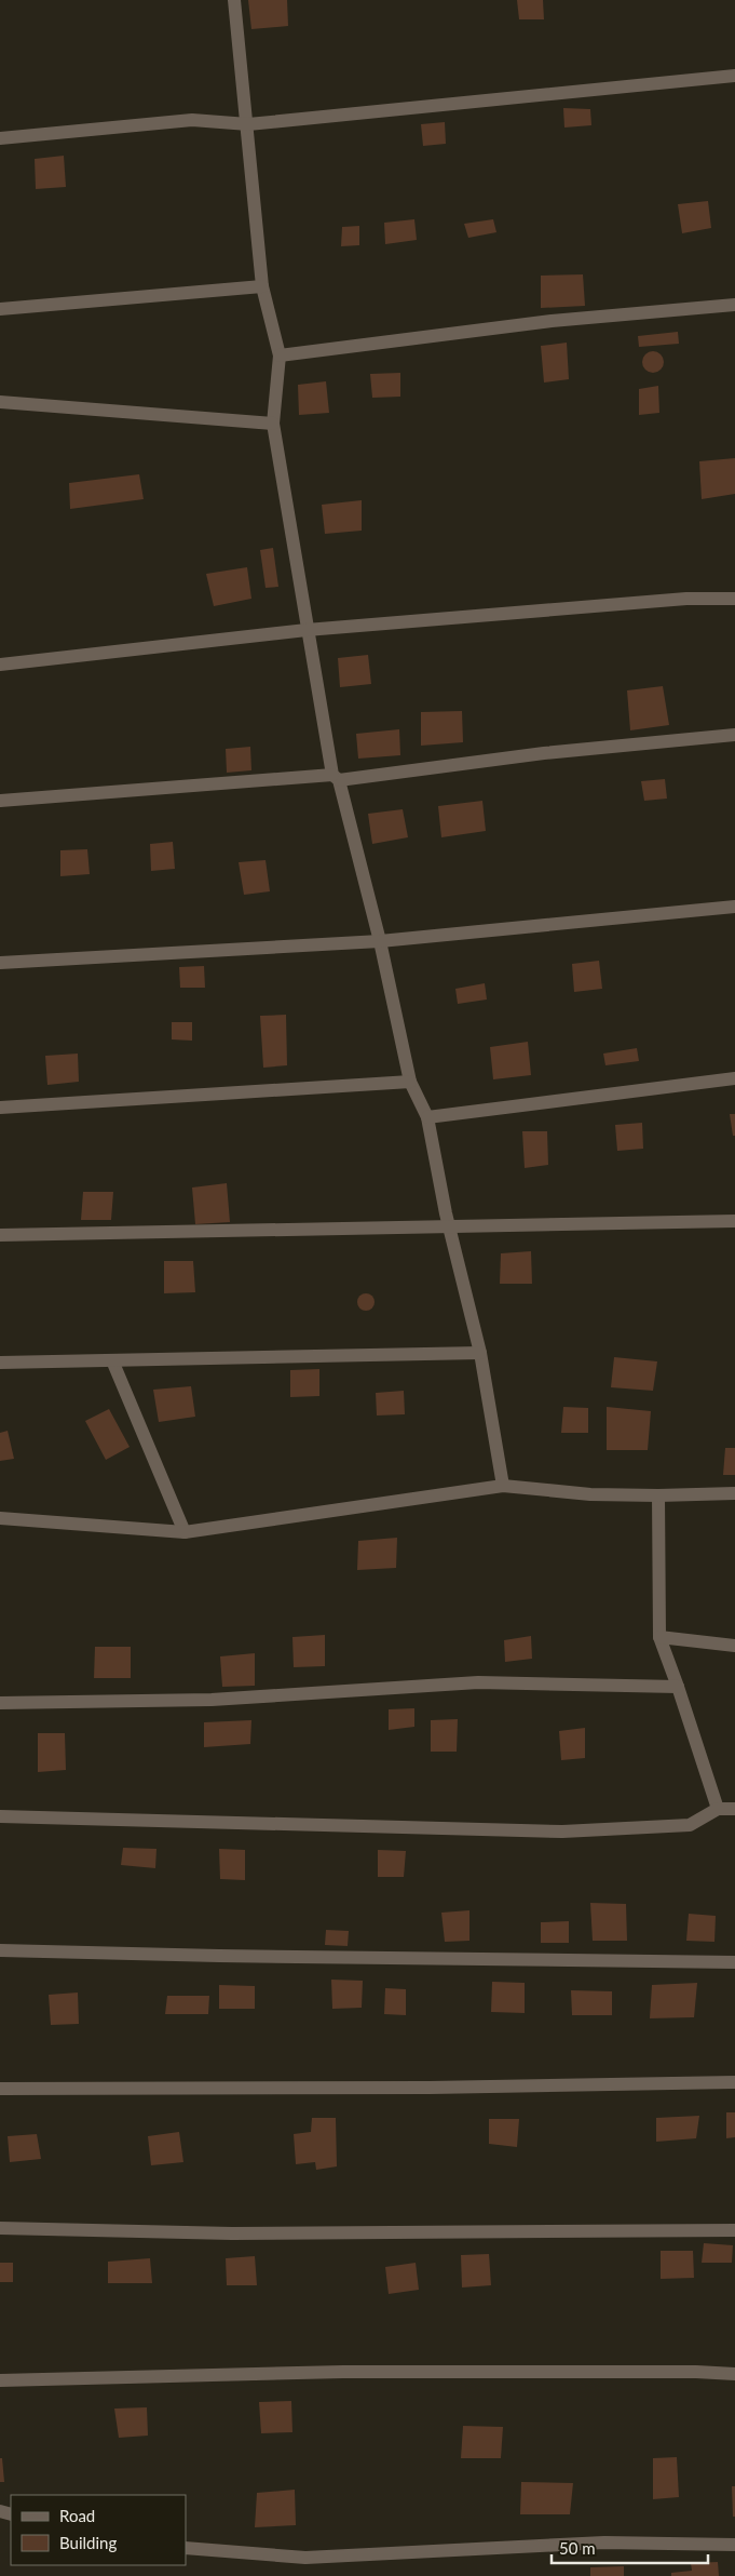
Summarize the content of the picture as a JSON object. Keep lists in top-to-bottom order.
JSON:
{
  "legend": ["Road", "Building"],
  "scale_bar": "50 m"
}
